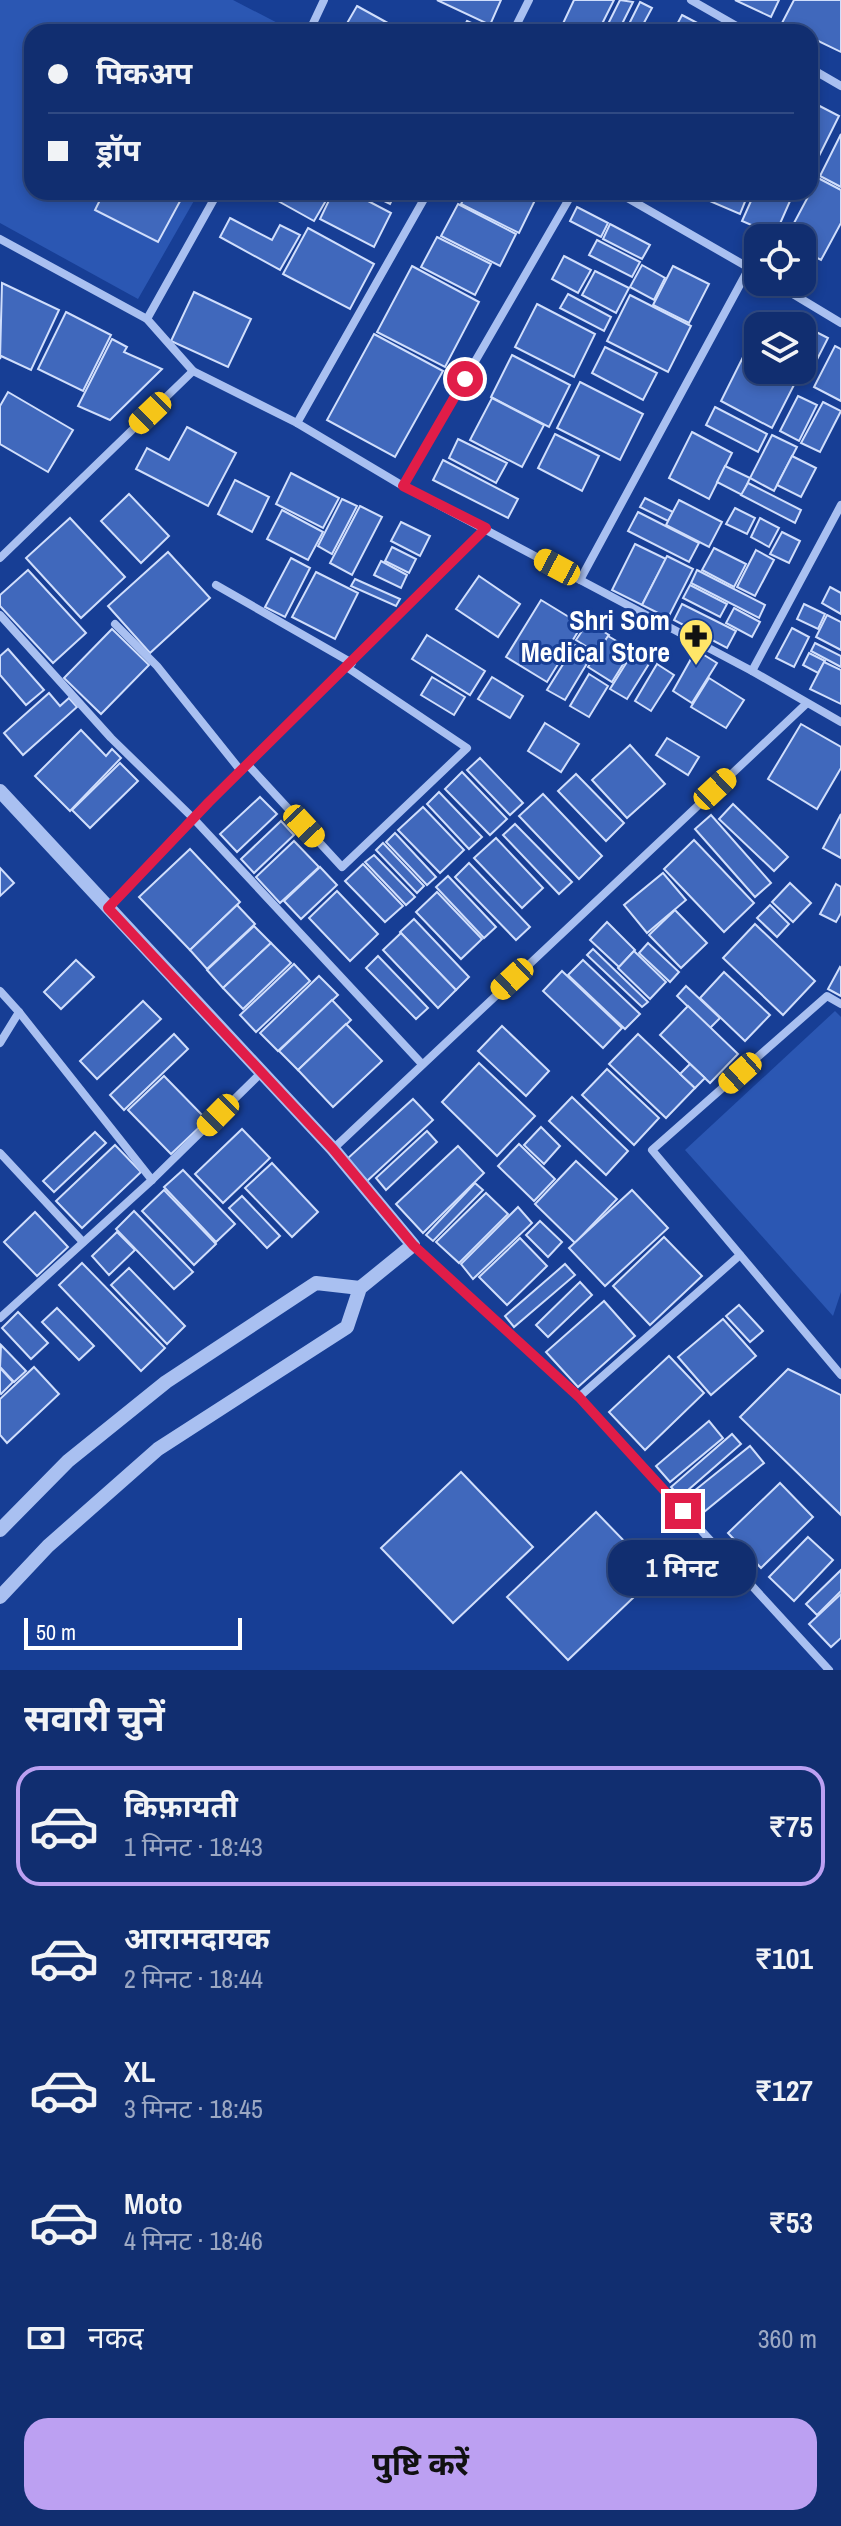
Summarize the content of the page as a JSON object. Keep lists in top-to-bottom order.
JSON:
{
  "places": {
    "pharmacy": ["Shri Som Medical Store"]
  },
  "scale_bar": "50 m",
  "page": {
    "banner": ["पिकअप", "ड्रॉप"],
    "bubble": "1 मिनट",
    "scale": "50 m",
    "heading": "सवारी चुनें",
    "list": [
      {
        "name": "किफ़ायती",
        "note": "1 मिनट · 18:43",
        "value": "₹75"
      },
      {
        "name": "आरामदायक",
        "note": "2 मिनट · 18:44",
        "value": "₹101"
      },
      {
        "name": "XL",
        "note": "3 मिनट · 18:45",
        "value": "₹127"
      },
      {
        "name": "Moto",
        "note": "4 मिनट · 18:46",
        "value": "₹53"
      }
    ],
    "pay": ["नकद", "360 m"],
    "buttons": "पुष्टि करें"
  }
}
